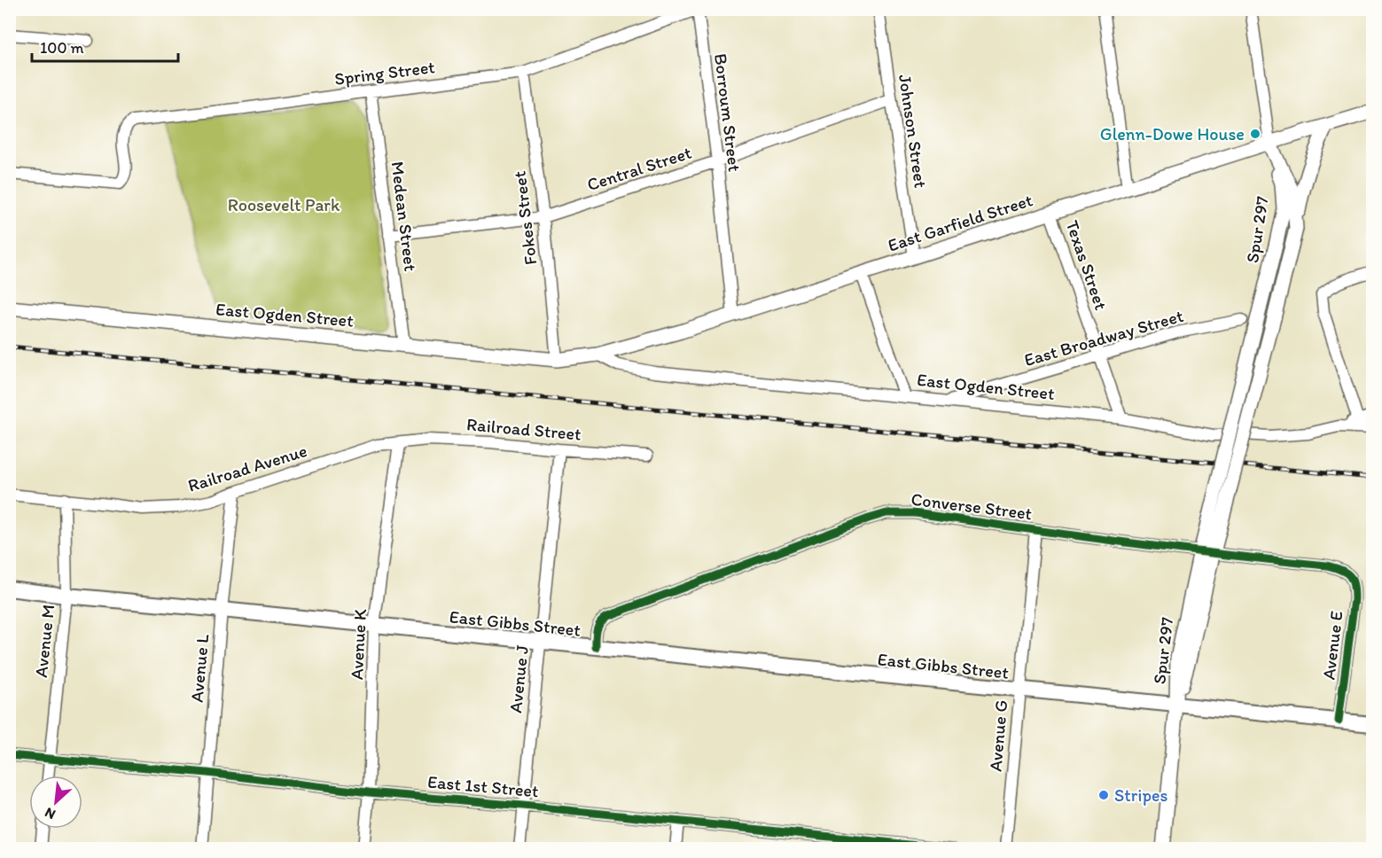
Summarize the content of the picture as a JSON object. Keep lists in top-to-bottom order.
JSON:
{
  "streets": {
    "highway": ["East Gibbs Street"],
    "main road": ["East Garfield Street", "Spur 297", "East Ogden Street"],
    "street": [
      "Spring Street",
      "Borroum Street",
      "Johnson Street",
      "Central Street",
      "Medean Street",
      "Fokes Street",
      "Texas Street",
      "East Broadway Street",
      "Railroad Street",
      "Railroad Avenue",
      "Converse Street",
      "Avenue M",
      "Avenue K",
      "Avenue E",
      "Avenue L",
      "Avenue J",
      "Avenue G",
      "East 1st Street"
    ]
  },
  "crossings": [
    ["Spring Street", "Borroum Street"],
    ["Spring Street", "Medean Street"],
    ["Spring Street", "Fokes Street"],
    ["Borroum Street", "Central Street"],
    ["Borroum Street", "East Garfield Street"],
    ["Johnson Street", "Central Street"],
    ["Johnson Street", "East Garfield Street"],
    ["Central Street", "Medean Street"],
    ["Central Street", "Fokes Street"],
    ["Medean Street", "East Ogden Street"],
    ["Fokes Street", "East Garfield Street"],
    ["Fokes Street", "East Ogden Street"],
    ["East Garfield Street", "Spur 297"],
    ["East Garfield Street", "Texas Street"],
    ["East Garfield Street", "East Ogden Street"],
    ["Spur 297", "East Gibbs Street"],
    ["Texas Street", "East Ogden Street"],
    ["Texas Street", "East Broadway Street"],
    ["East Ogden Street", "East Broadway Street"],
    ["Railroad Street", "Railroad Avenue"],
    ["Railroad Street", "Avenue K"],
    ["Railroad Street", "Avenue J"],
    ["Railroad Avenue", "Avenue M"],
    ["Railroad Avenue", "Avenue K"],
    ["Railroad Avenue", "Avenue L"],
    ["Converse Street", "East Gibbs Street"],
    ["Converse Street", "Avenue E"],
    ["Converse Street", "Avenue G"],
    ["East Gibbs Street", "Avenue M"],
    ["East Gibbs Street", "Avenue K"],
    ["East Gibbs Street", "Avenue E"],
    ["East Gibbs Street", "Avenue L"],
    ["East Gibbs Street", "Avenue J"],
    ["East Gibbs Street", "Avenue G"],
    ["Avenue M", "East 1st Street"],
    ["Avenue K", "East 1st Street"],
    ["Avenue L", "East 1st Street"],
    ["Avenue J", "East 1st Street"]
  ],
  "parks": ["Roosevelt Park"],
  "places": ["Glenn-Dowe House", "Stripes"],
  "scale_bar": "100 m",
  "north": "bottom left"
}
